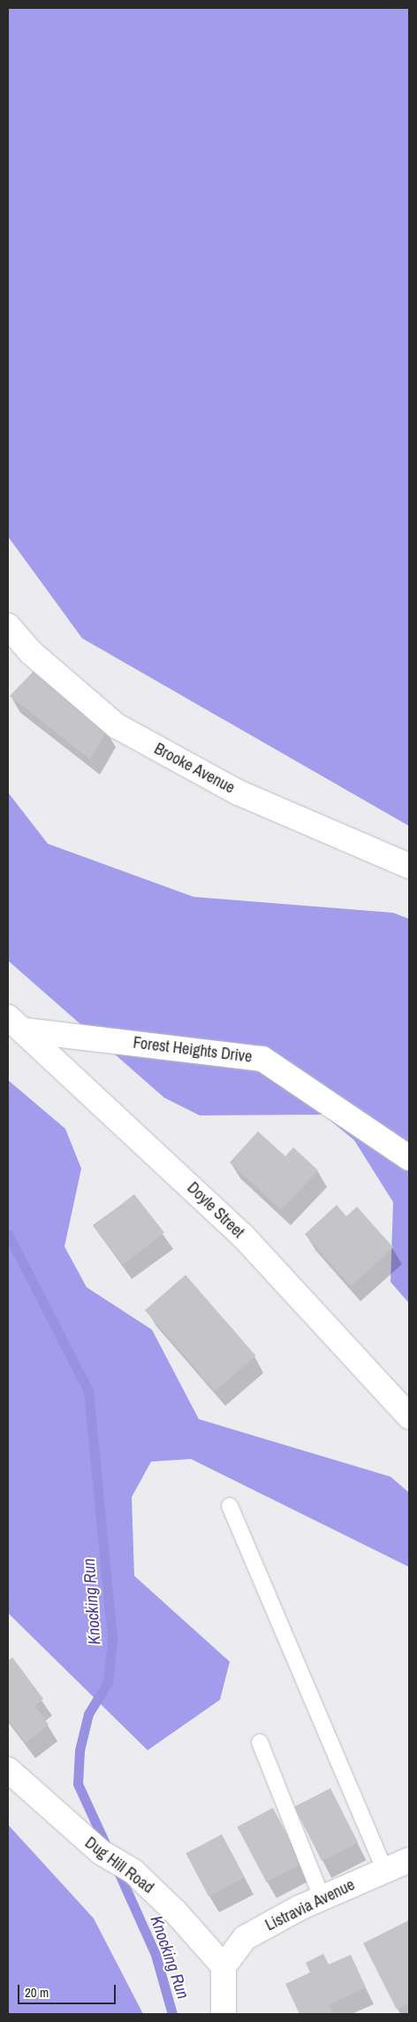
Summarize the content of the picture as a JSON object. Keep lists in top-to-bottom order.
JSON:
{
  "streets": {
    "street": [
      "Brooke Avenue",
      "Forest Heights Drive",
      "Doyle Street",
      "Dug Hill Road",
      "Listravia Avenue"
    ]
  },
  "crossings": [
    ["Forest Heights Drive", "Doyle Street"],
    ["Dug Hill Road", "Listravia Avenue"]
  ],
  "water": ["Knocking Run"],
  "scale_bar": "20 m"
}
